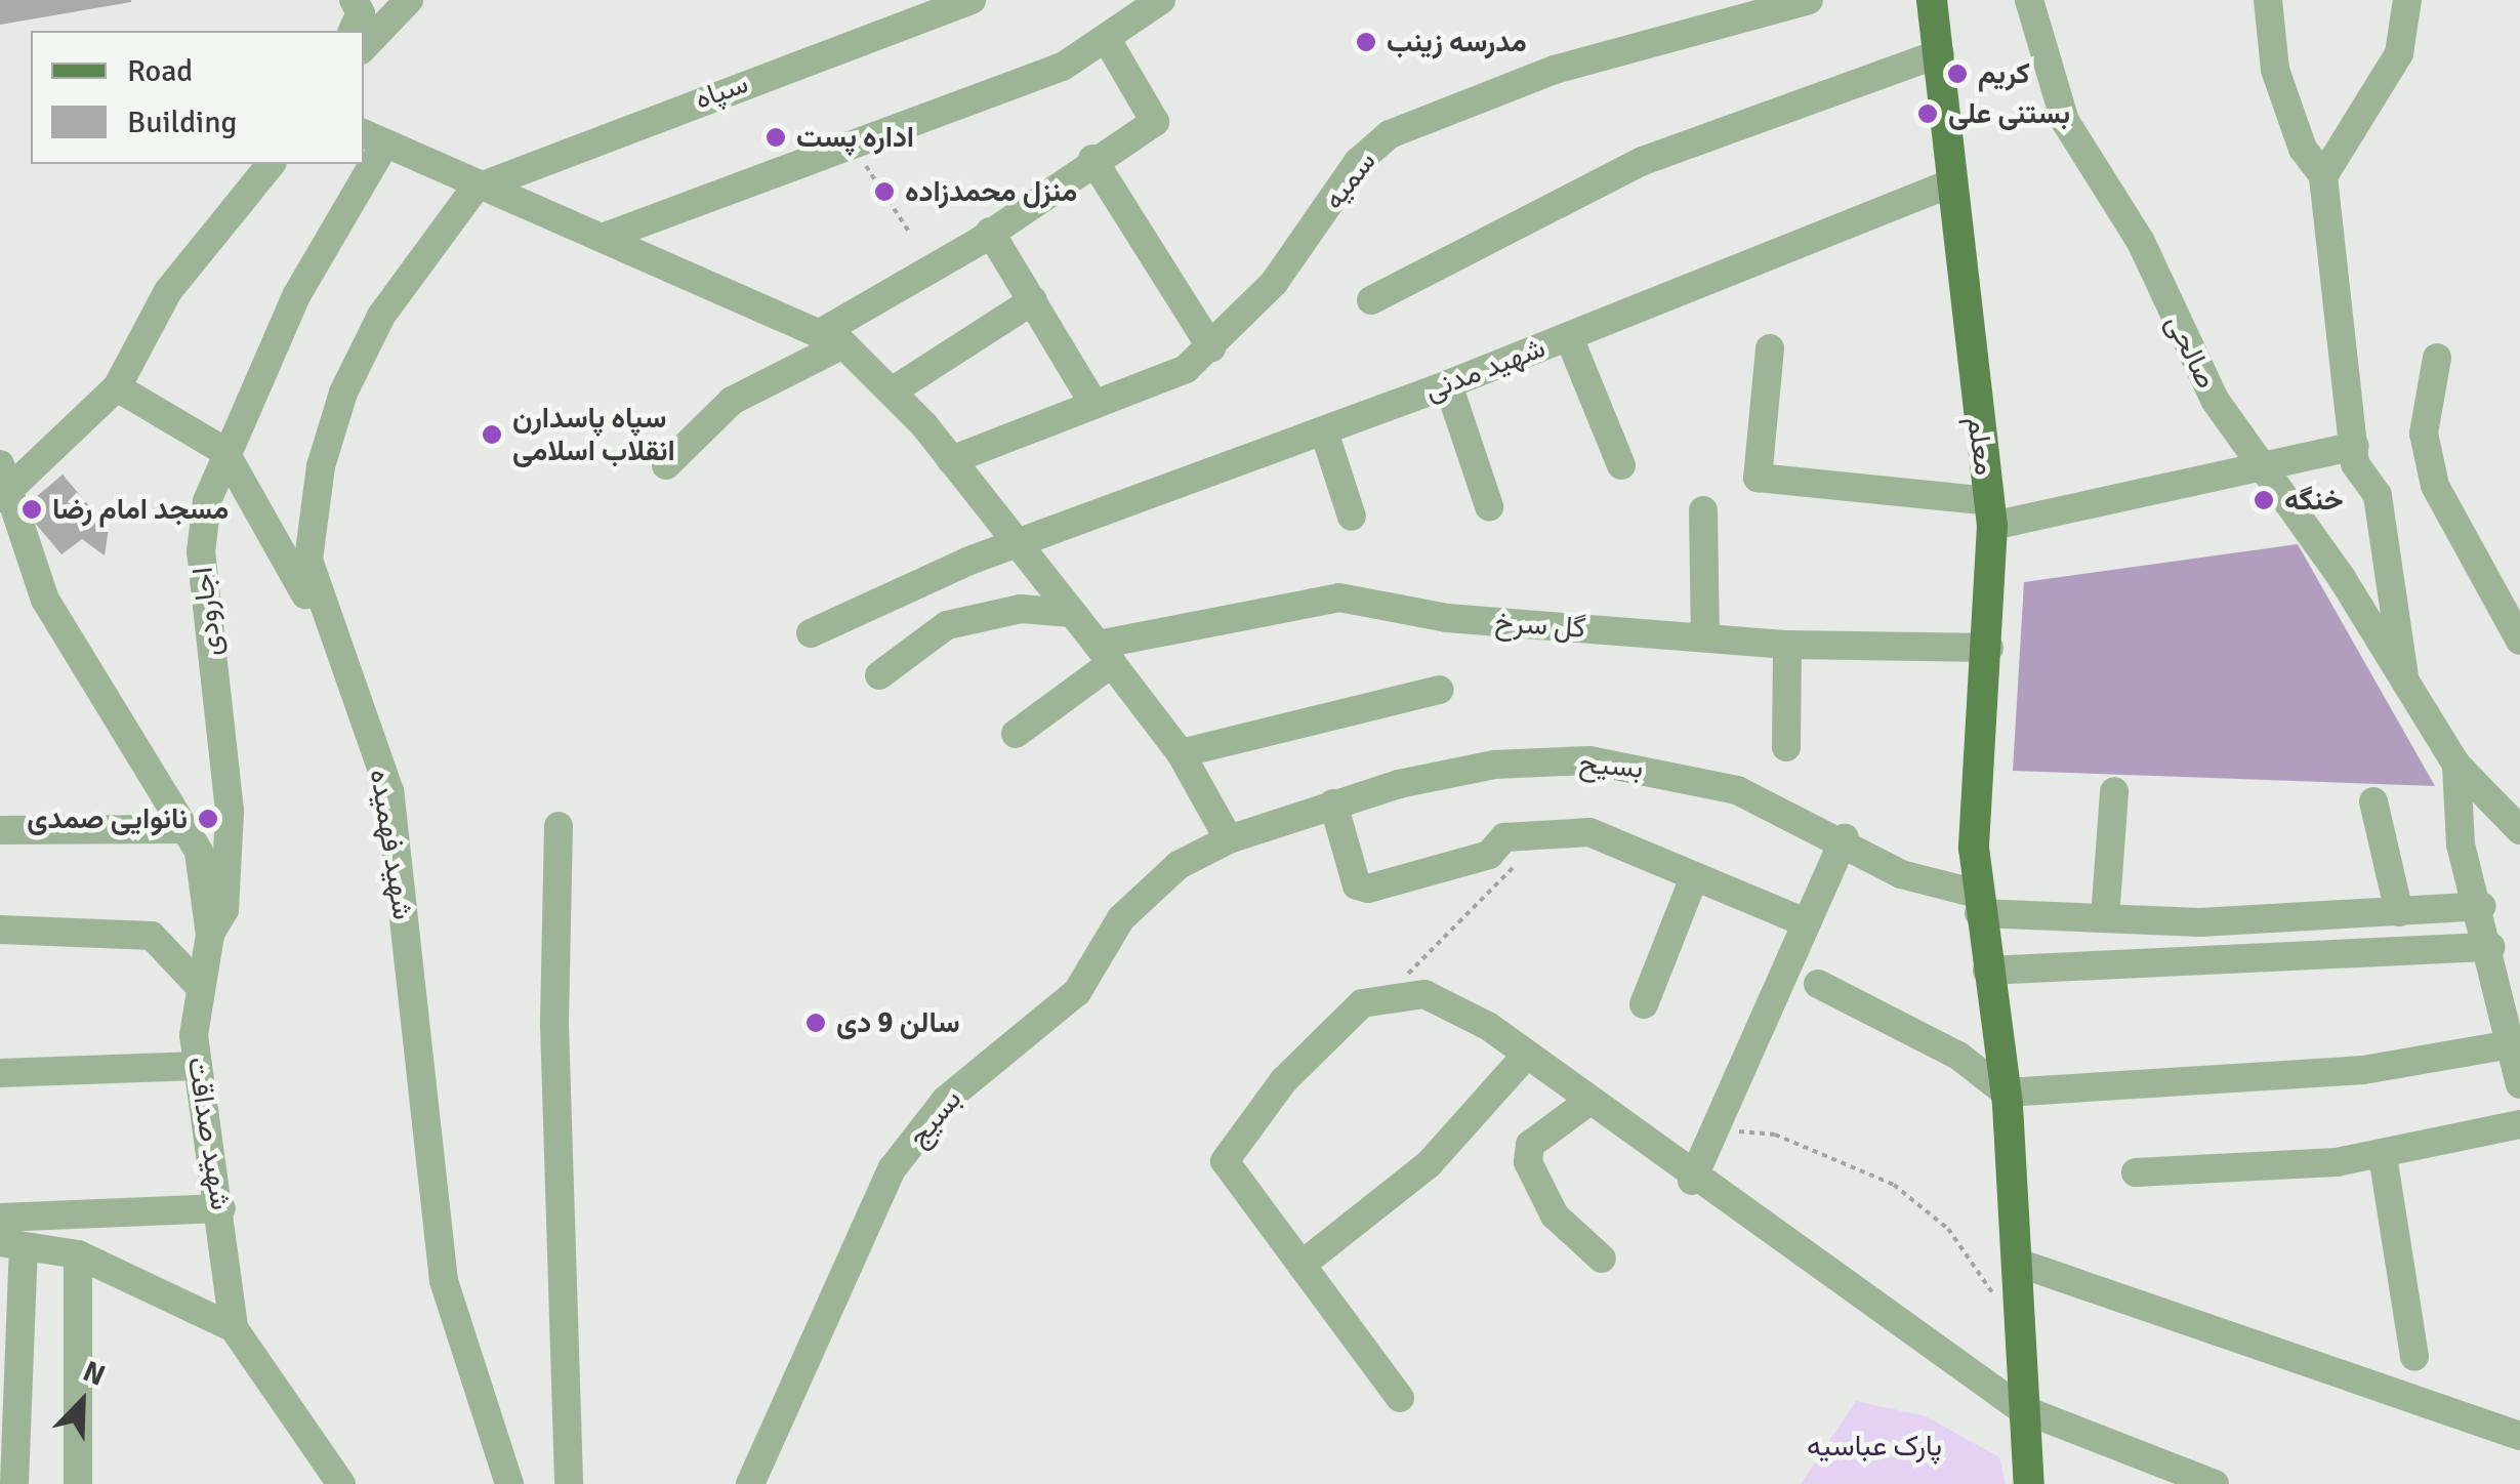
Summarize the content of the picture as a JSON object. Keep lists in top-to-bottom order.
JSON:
{
  "streets": {
    "main road": ["معلم"],
    "street": [
      "سپاه",
      "سمیه",
      "صالحی",
      "شهید مدنی",
      "اجارودی",
      "گل سرخ",
      "بسیح",
      "شهید فهمیده",
      "بسیج",
      "شهید صداقت"
    ]
  },
  "crossings": [
    ["سپاه", "شهید فهمیده"],
    ["شهید مدنی", "معلم"],
    ["معلم", "گل سرخ"],
    ["معلم", "بسیح"],
    ["اجارودی", "شهید صداقت"],
    ["بسیح", "بسیج"]
  ],
  "parks": ["پارک عباسیه"],
  "places": [
    "مدرسه زینب",
    "کریم",
    "بستنی علی",
    "اداره پست",
    "منزل محمدزاده",
    "سپاه پاسدارن انقلاب اسلامی",
    "خنگه",
    "مسجد امام رضا",
    "نانوایی صمدی",
    "سالن 9 دی"
  ],
  "legend": ["Road", "Building"],
  "north": "top right"
}
